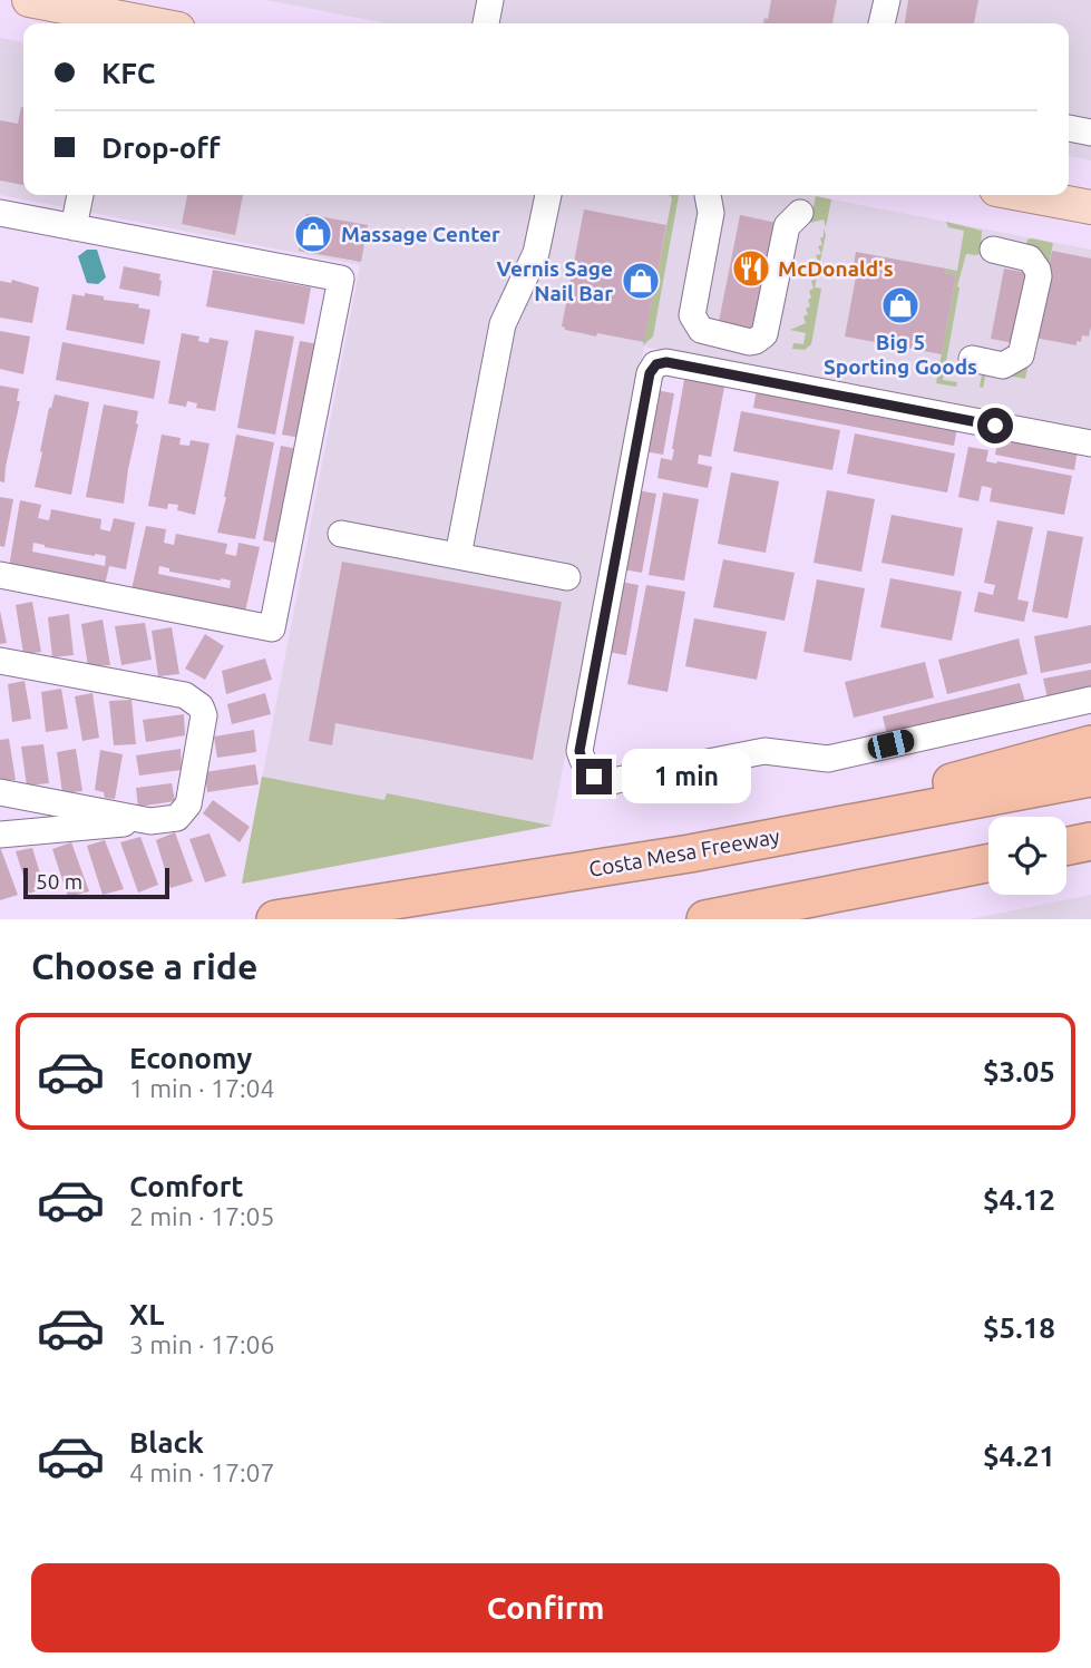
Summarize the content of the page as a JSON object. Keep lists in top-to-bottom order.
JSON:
{
  "streets": {
    "highway": ["Costa Mesa Freeway"]
  },
  "places": {
    "shop": ["Massage Center", "Vernis Sage Nail Bar", "Big 5 Sporting Goods"],
    "restaurant": ["McDonald's"]
  },
  "scale_bar": "50 m",
  "page": {
    "banner": ["KFC", "Drop-off"],
    "bubble": "1 min",
    "scale": "50 m",
    "heading": "Choose a ride",
    "list": [
      {
        "name": "Economy",
        "note": "1 min · 17:04",
        "value": "$3.05"
      },
      {
        "name": "Comfort",
        "note": "2 min · 17:05",
        "value": "$4.12"
      },
      {
        "name": "XL",
        "note": "3 min · 17:06",
        "value": "$5.18"
      },
      {
        "name": "Black",
        "note": "4 min · 17:07",
        "value": "$4.21"
      }
    ],
    "buttons": "Confirm"
  }
}
